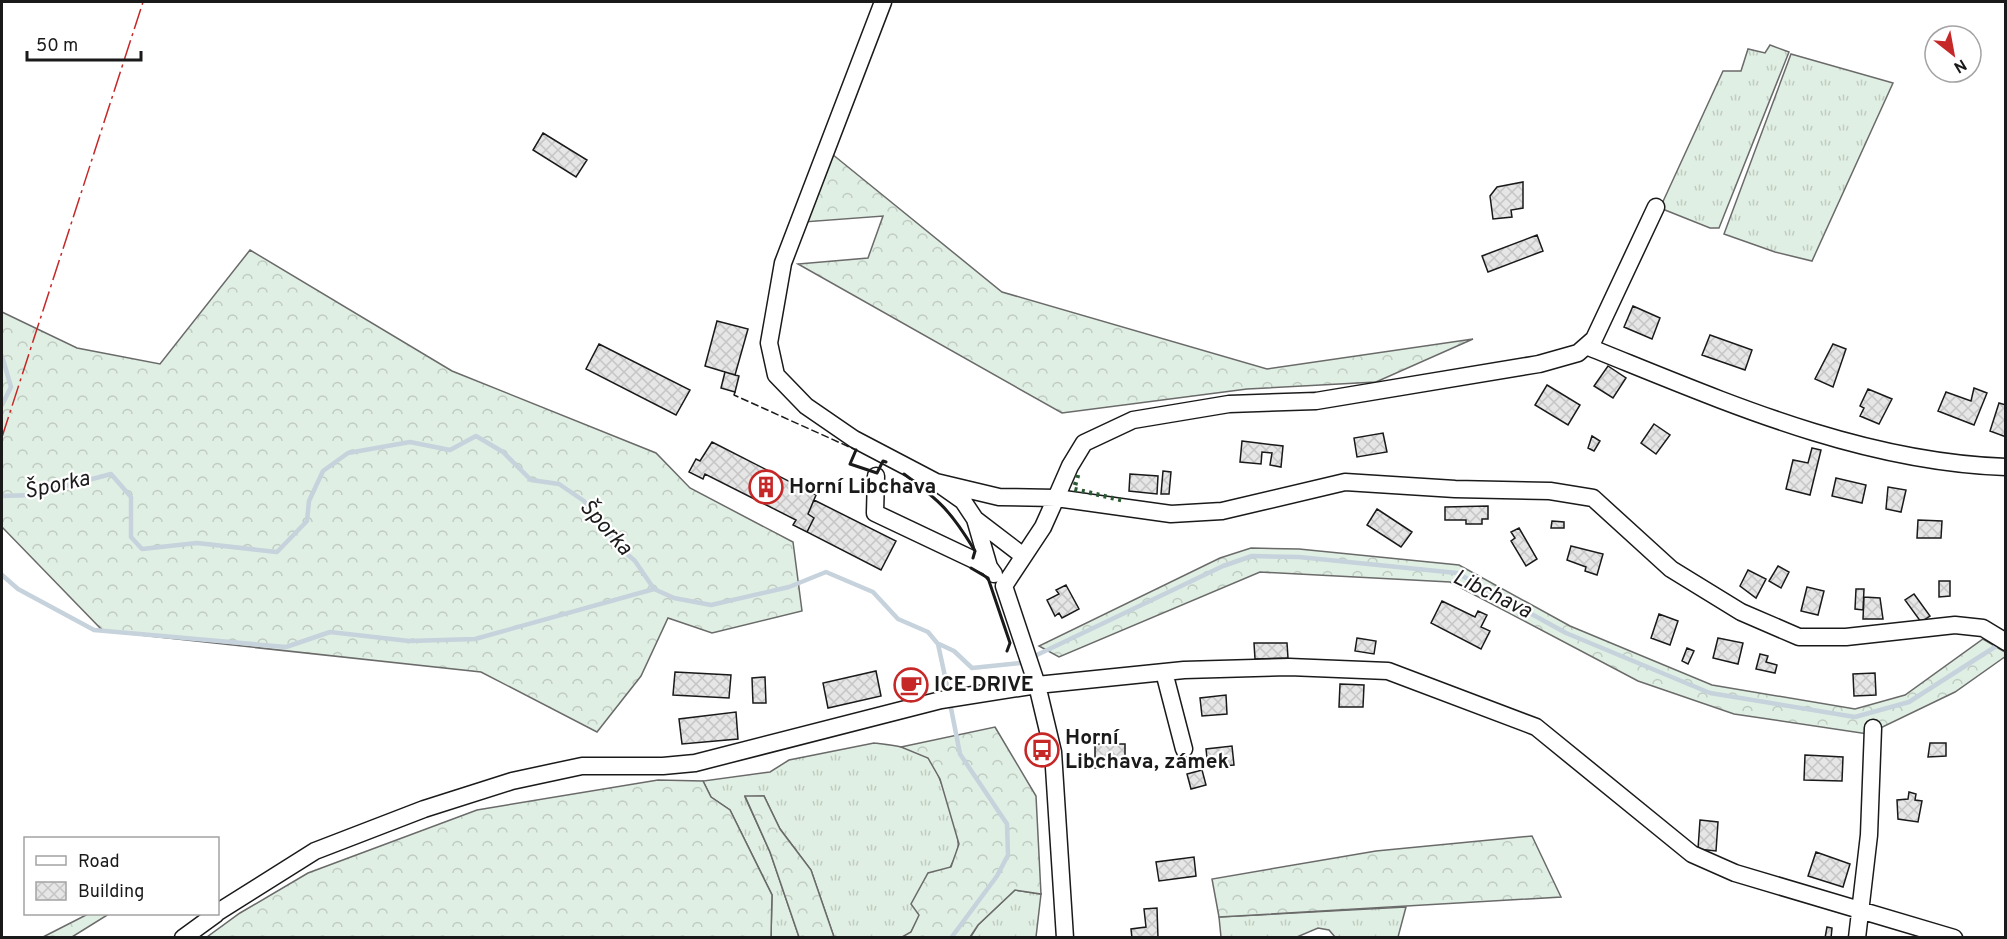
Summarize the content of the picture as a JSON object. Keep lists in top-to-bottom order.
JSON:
{
  "water": ["Šporka", "Libchava"],
  "places": {
    "building": ["Horní Libchava"],
    "cafe": ["ICE DRIVE"],
    "bus stop": ["Horní Libchava, zámek"]
  },
  "legend": ["Road", "Building"],
  "scale_bar": "50 m",
  "north": "bottom right"
}
